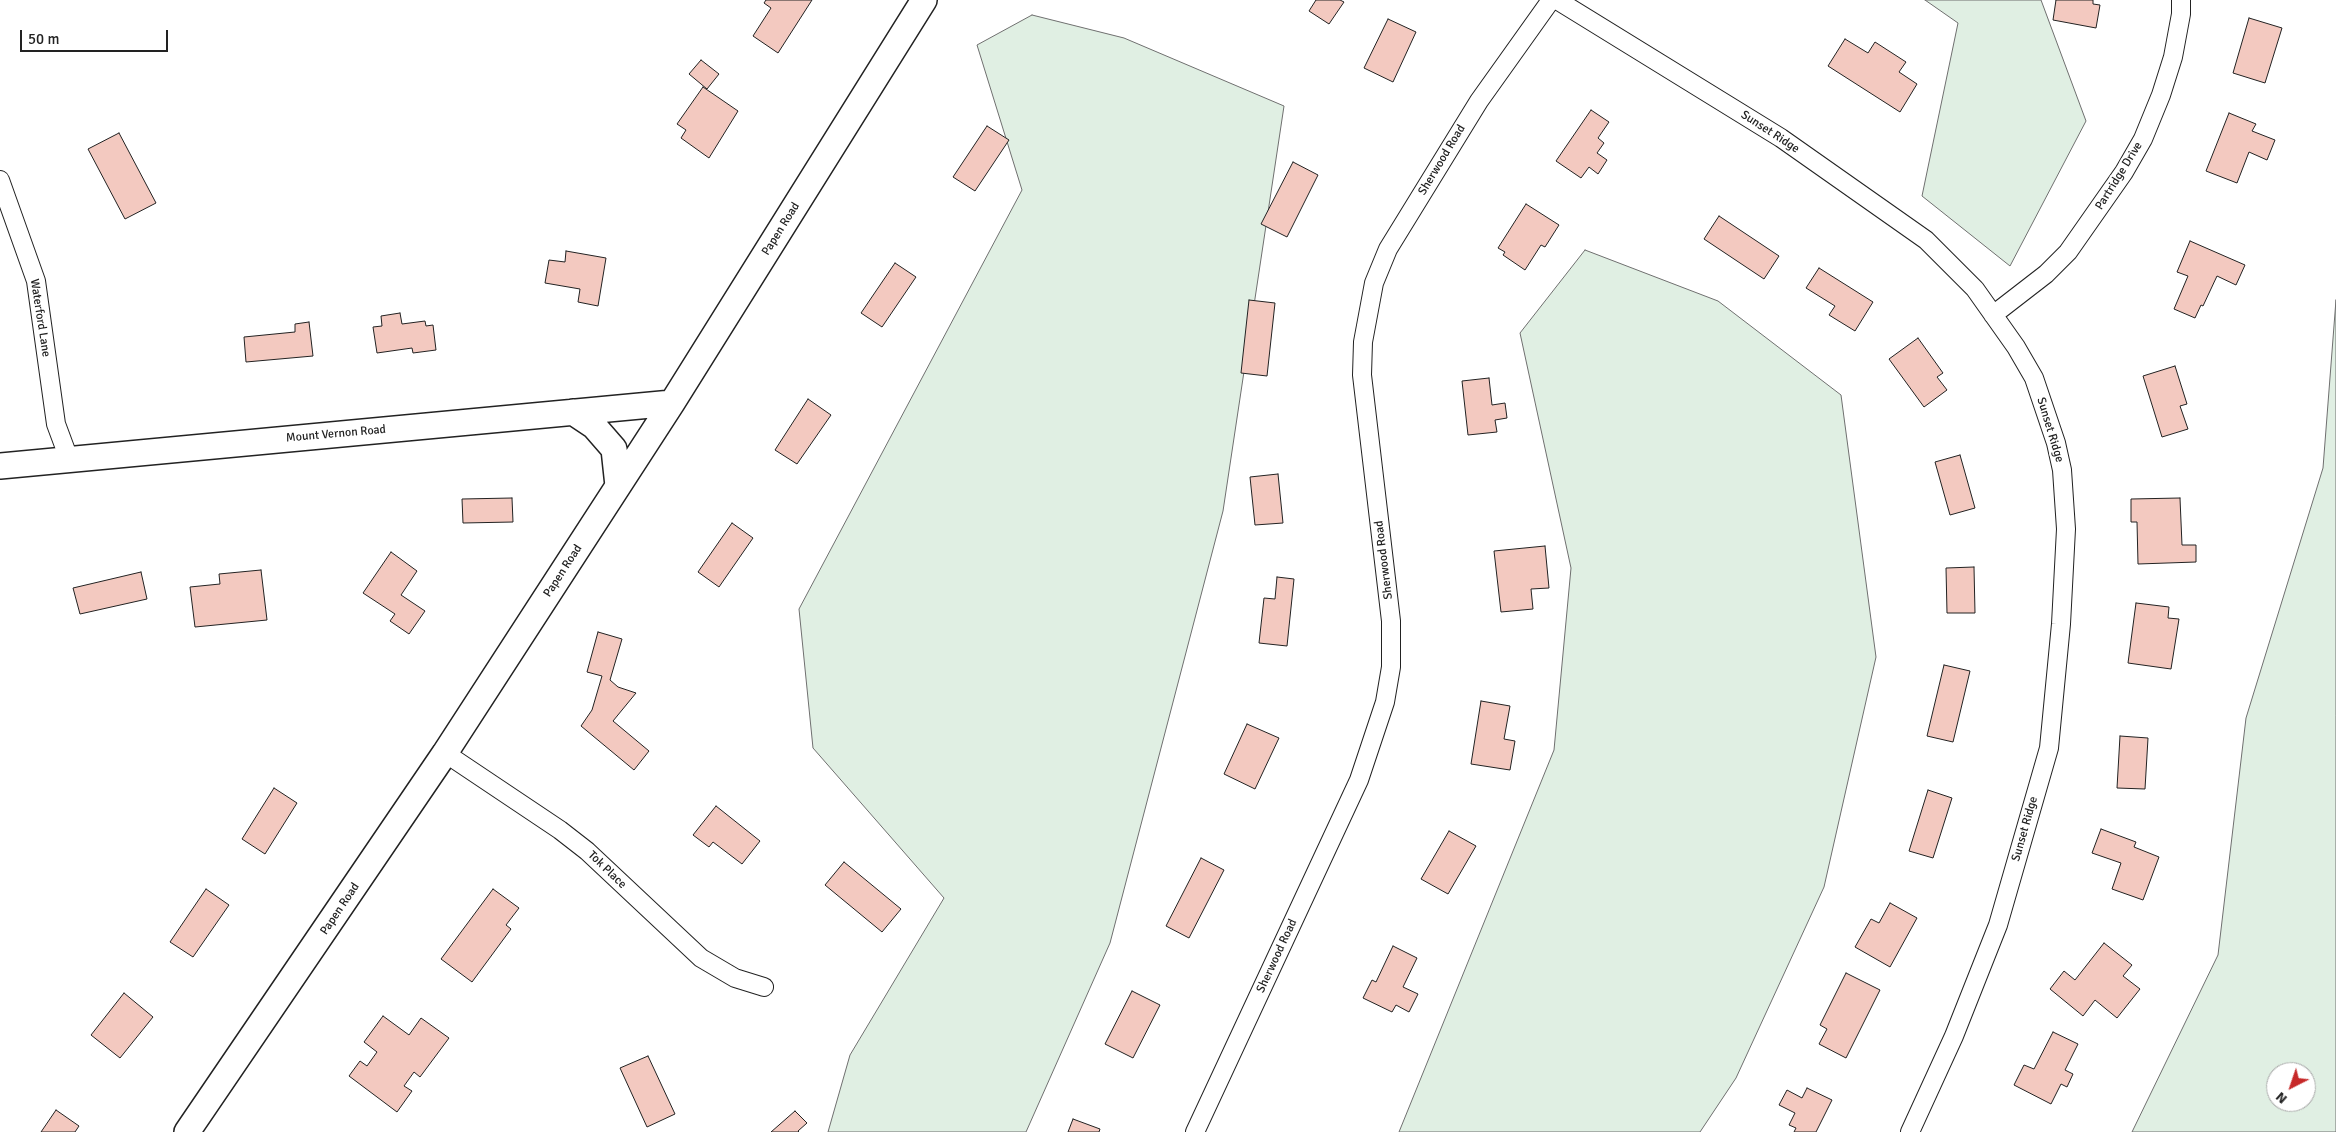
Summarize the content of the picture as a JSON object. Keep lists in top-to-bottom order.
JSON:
{
  "streets": {
    "street": [
      "Sunset Ridge",
      "Sherwood Road",
      "Partridge Drive",
      "Papen Road",
      "Waterford Lane",
      "Mount Vernon Road",
      "Tok Place"
    ]
  },
  "crossings": [
    ["Sunset Ridge", "Partridge Drive"],
    ["Papen Road", "Mount Vernon Road"],
    ["Papen Road", "Tok Place"],
    ["Waterford Lane", "Mount Vernon Road"]
  ],
  "scale_bar": "50 m",
  "north": "bottom left"
}
